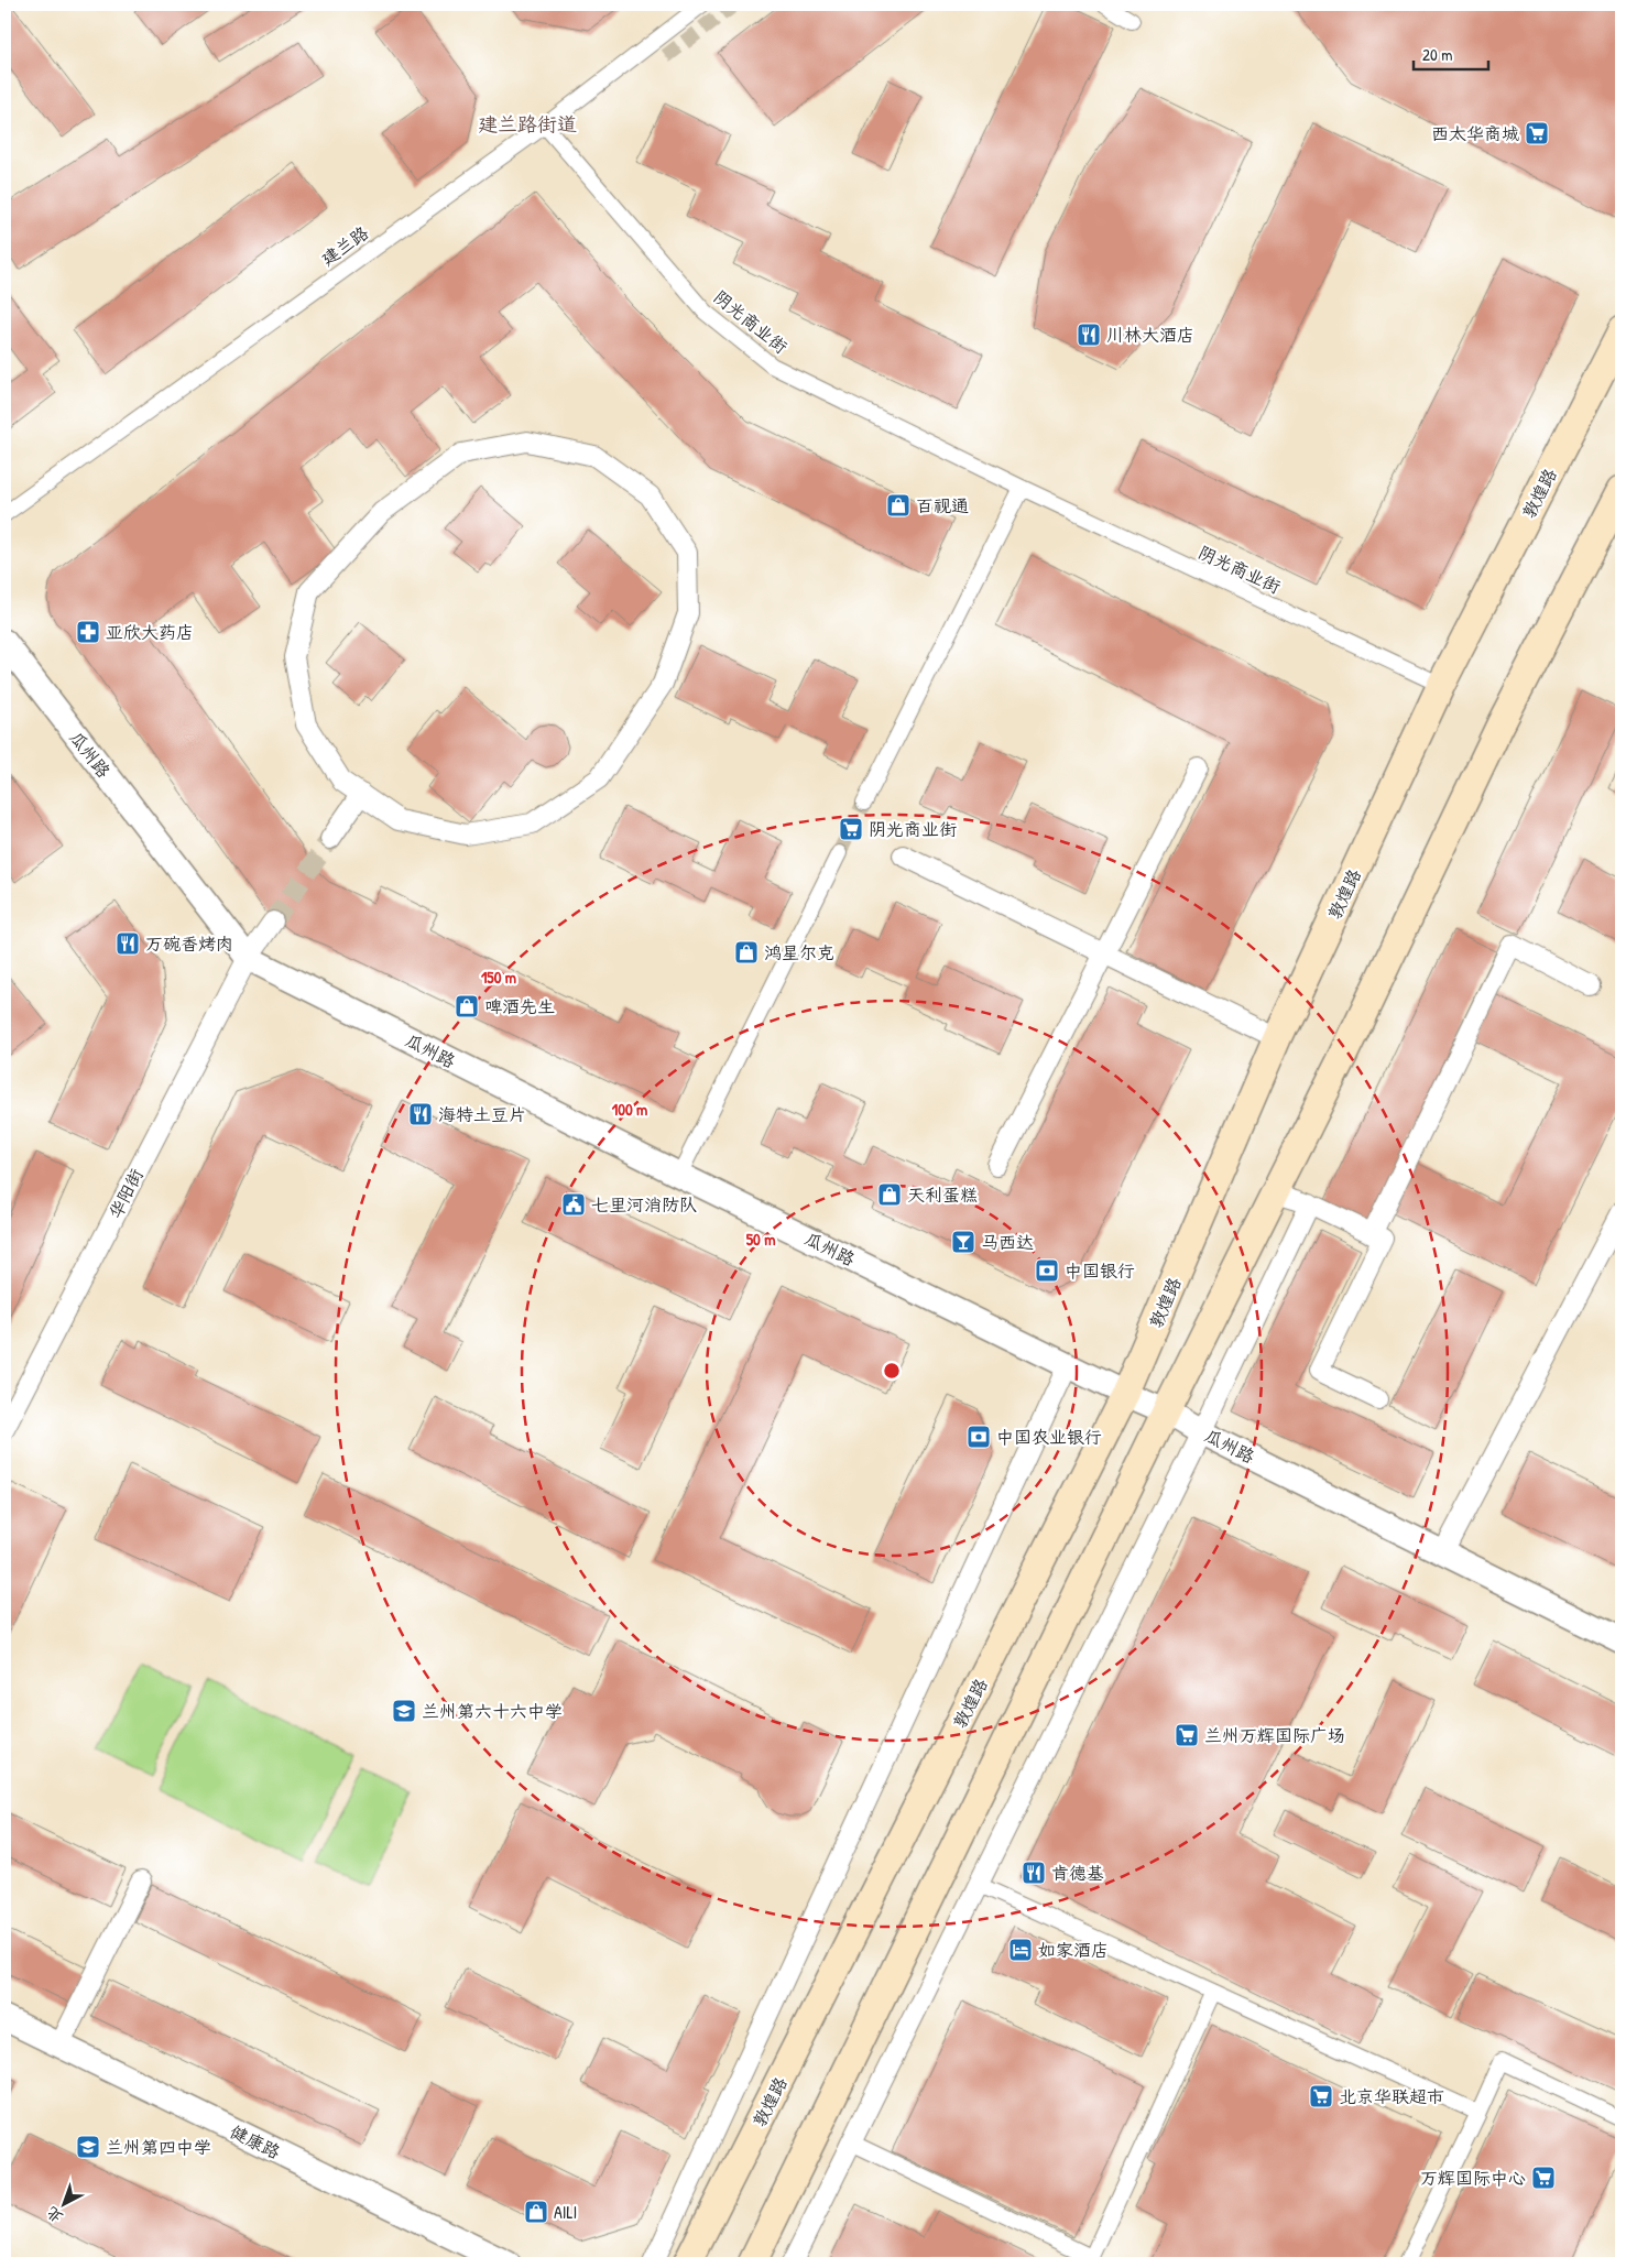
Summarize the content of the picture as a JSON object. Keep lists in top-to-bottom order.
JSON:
{
  "streets": {
    "main road": ["敦煌路"],
    "street": [
      "建兰路",
      "阴光商业街",
      "瓜州路",
      "华阳街",
      "健康路"
    ]
  },
  "crossings": [
    ["建兰路", "阴光商业街"],
    ["阴光商业街", "敦煌路"],
    ["敦煌路", "瓜州路"],
    ["瓜州路", "华阳街"]
  ],
  "districts": ["建兰路街道"],
  "places": {
    "supermarket": [
      "西太华商城",
      "阴光商业街",
      "兰州万辉国际广场",
      "北京华联超市",
      "万辉国际中心"
    ],
    "restaurant": [
      "川林大酒店",
      "万碗香烤肉",
      "海特土豆片",
      "肯德基"
    ],
    "shop": [
      "百视通",
      "鸿星尔克",
      "啤酒先生",
      "天利蛋糕",
      "AILI"
    ],
    "pharmacy": ["亚欣大药店"],
    "public building": ["七里河消防队"],
    "bar": ["马西达"],
    "bank": ["中国银行", "中国农业银行"],
    "school or university": ["兰州第六十六中学", "兰州第四中学"],
    "hotel": ["如家酒店"]
  },
  "scale_bar": "20 m",
  "north": "bottom left",
  "rings": ["150 m", "100 m", "50 m"]
}
